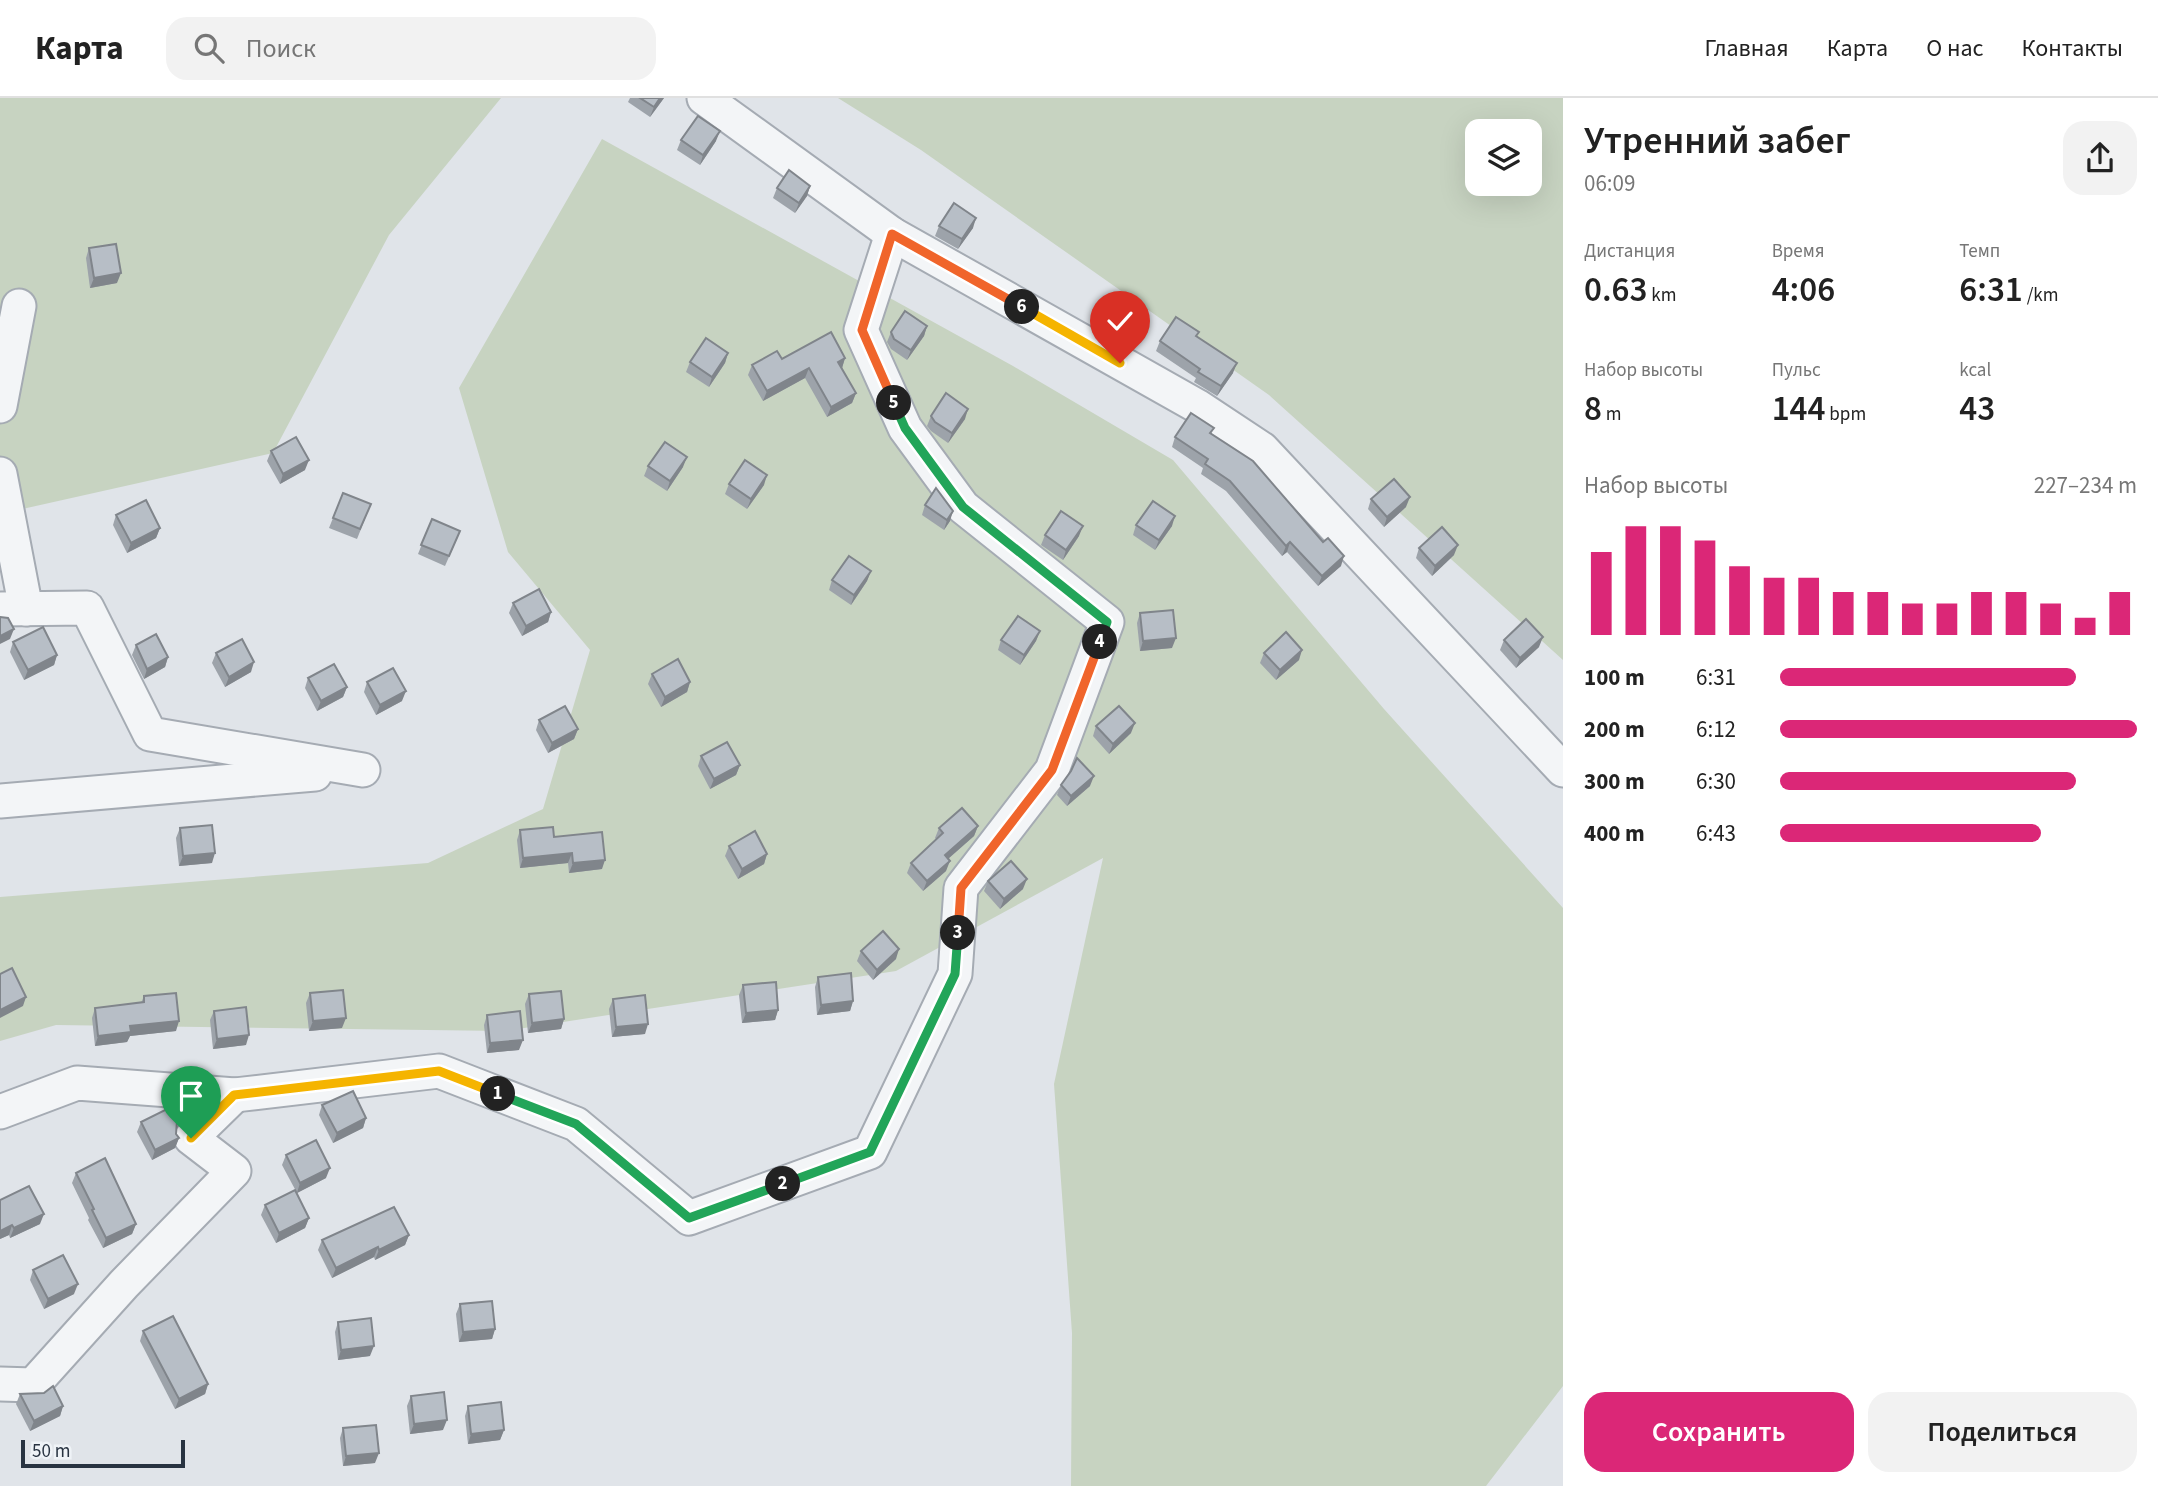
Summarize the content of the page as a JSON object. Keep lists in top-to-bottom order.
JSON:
{
  "scale_bar": "50 m",
  "page": {
    "header": "Карта",
    "search": "Поиск",
    "nav": [
      "Главная",
      "Карта",
      "О нас",
      "Контакты"
    ],
    "heading": ["Утренний забег", "06:09"],
    "stats": [
      ["Дистанция", "0.63 km"],
      ["Время", "4:06"],
      ["Темп", "6:31 /km"],
      ["Набор высоты", "8 m"],
      ["Пульс", "144 bpm"],
      ["kcal", "43"]
    ],
    "pins": [
      "6",
      "5",
      "4",
      "3",
      "1",
      "2"
    ],
    "chart": ["Набор высоты", "227–234 m"],
    "list": [
      {
        "name": "100 m",
        "note": "6:31"
      },
      {
        "name": "200 m",
        "note": "6:12"
      },
      {
        "name": "300 m",
        "note": "6:30"
      },
      {
        "name": "400 m",
        "note": "6:43"
      }
    ],
    "buttons": ["Сохранить", "Поделиться"],
    "scale": "50 m"
  }
}
